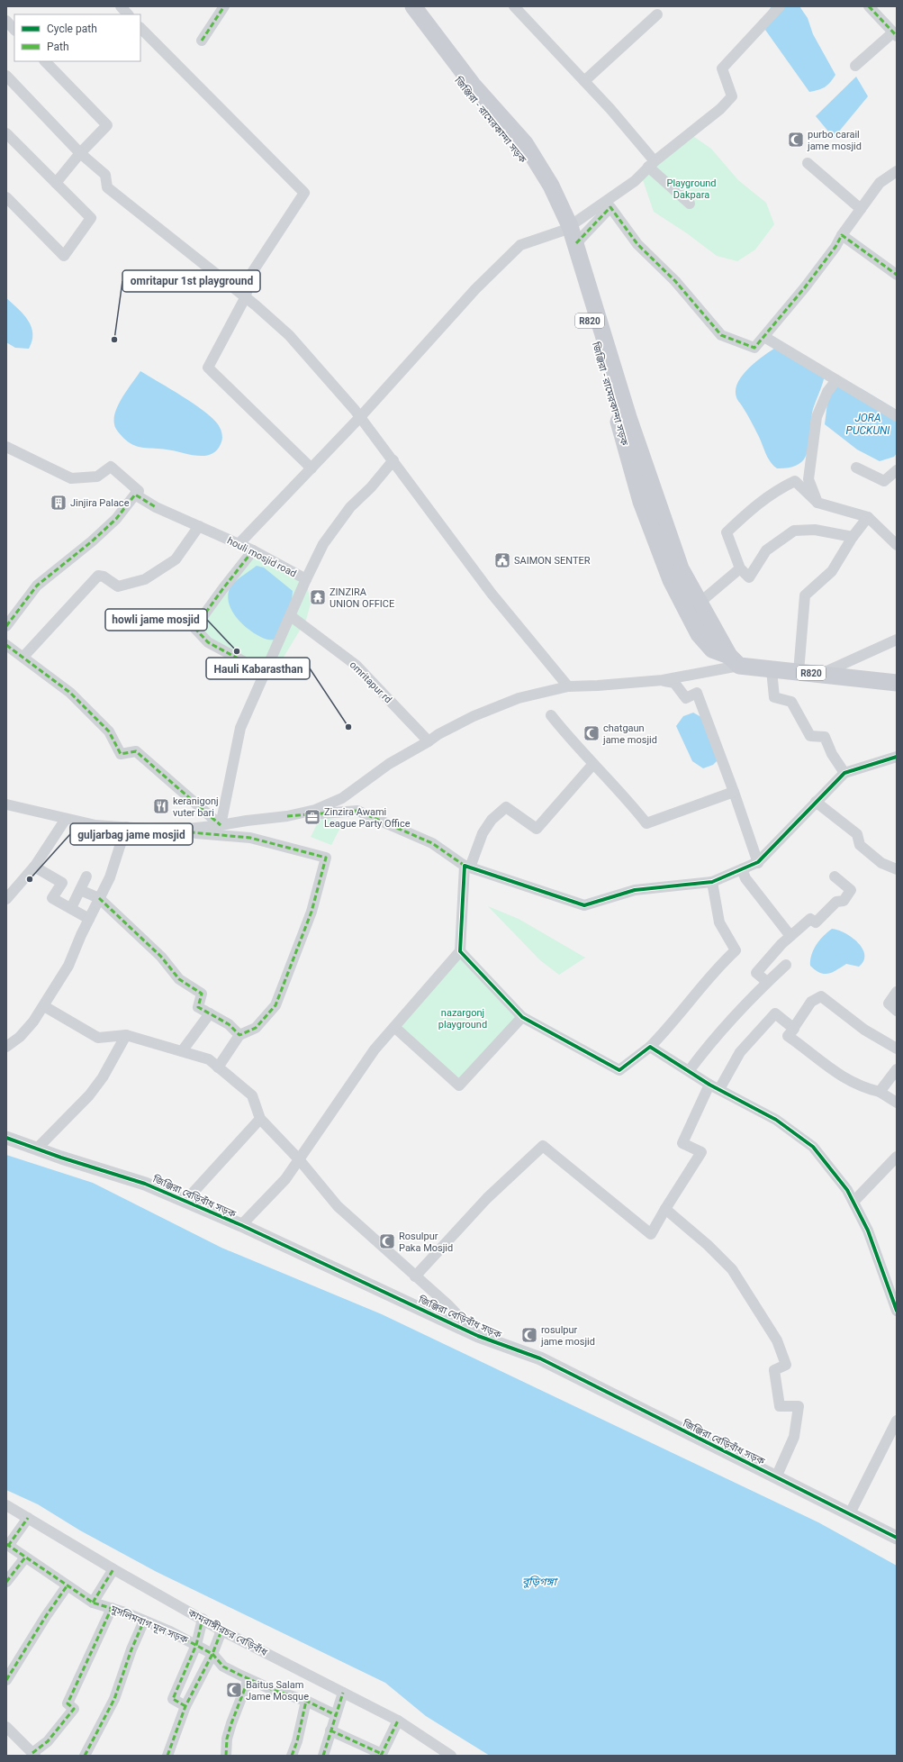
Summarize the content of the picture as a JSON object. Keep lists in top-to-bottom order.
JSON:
{
  "streets": {
    "main road": ["জিঞ্জিরা - রামেরকান্দা সড়ক", "R820"],
    "street": [
      "houli mosjid road",
      "omritapur rd",
      "জিঞ্জিরা বেড়িবাঁধ সড়ক",
      "মুসলিমবাগ মূল সড়ক",
      "কামরাঙ্গীরচর বেড়িবাঁধ"
    ]
  },
  "crossings": [
    ["houli mosjid road", "omritapur rd"]
  ],
  "water": ["JORA PUCKUNI", "বুড়িগঙ্গা"],
  "parks": ["Playground Dakpara", "nazargonj playground"],
  "places": {
    "mosque": [
      "purbo carail jame mosjid",
      "chatgaun jame mosjid",
      "Rosulpur Paka Mosjid",
      "rosulpur jame mosjid",
      "Baitus Salam Jame Mosque"
    ],
    "other": [
      "omritapur 1st playground",
      "howli jame mosjid",
      "Hauli Kabarasthan",
      "guljarbag jame mosjid"
    ],
    "building": ["Jinjira Palace"],
    "public building": ["SAIMON SENTER"],
    "temple": ["ZINZIRA UNION OFFICE"],
    "restaurant": ["keranigonj vuter bari"],
    "office": ["Zinzira Awami League Party Office"]
  },
  "legend": ["Cycle path", "Path"]
}
